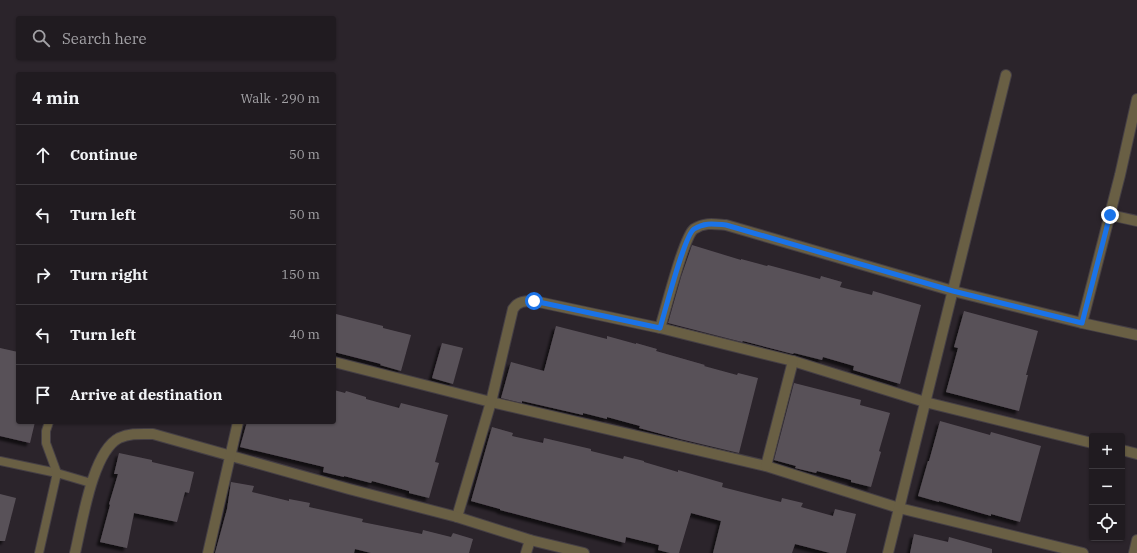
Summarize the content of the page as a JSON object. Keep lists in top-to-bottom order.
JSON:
{
  "page": {
    "search": "Search here",
    "heading": ["4 min", "Walk · 290 m"],
    "list": [
      ["Continue", "50 m"],
      ["Turn left", "50 m"],
      ["Turn right", "150 m"],
      ["Turn left", "40 m"],
      "Arrive at destination"
    ],
    "map_buttons": ["+", "−"]
  }
}
